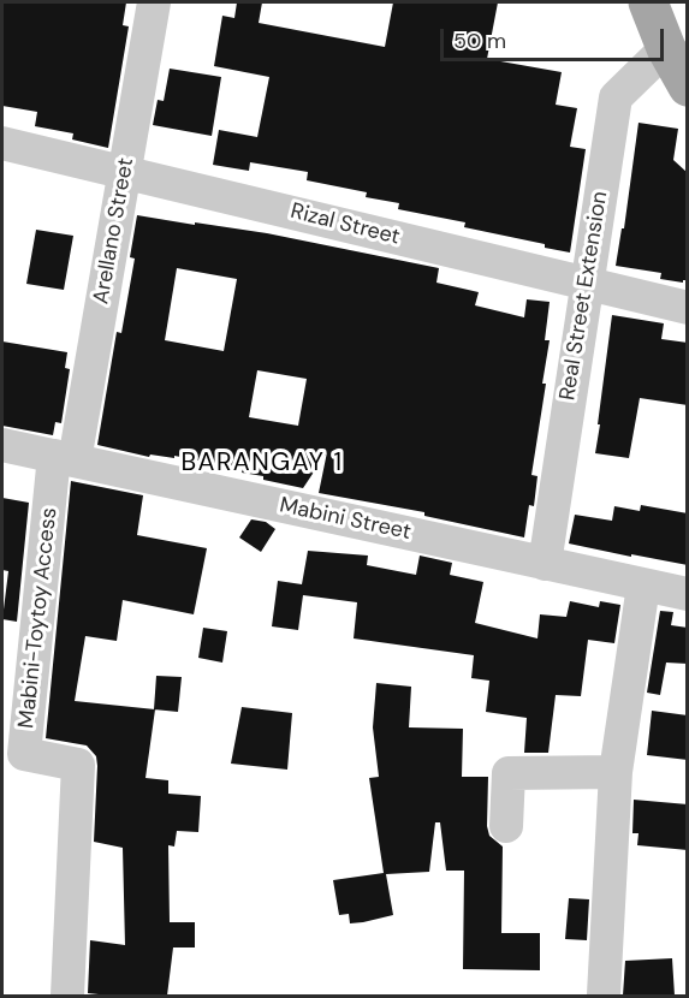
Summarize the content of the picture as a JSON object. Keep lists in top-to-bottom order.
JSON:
{
  "streets": {
    "street": [
      "Rizal Street",
      "Arellano Street",
      "Real Street Extension",
      "Mabini Street",
      "Mabini-Toytoy Access"
    ]
  },
  "crossings": [
    ["Rizal Street", "Arellano Street"],
    ["Rizal Street", "Real Street Extension"],
    ["Arellano Street", "Mabini Street"],
    ["Arellano Street", "Mabini-Toytoy Access"],
    ["Real Street Extension", "Mabini Street"],
    ["Mabini Street", "Mabini-Toytoy Access"]
  ],
  "districts": ["BARANGAY 1"],
  "scale_bar": "50 m"
}
